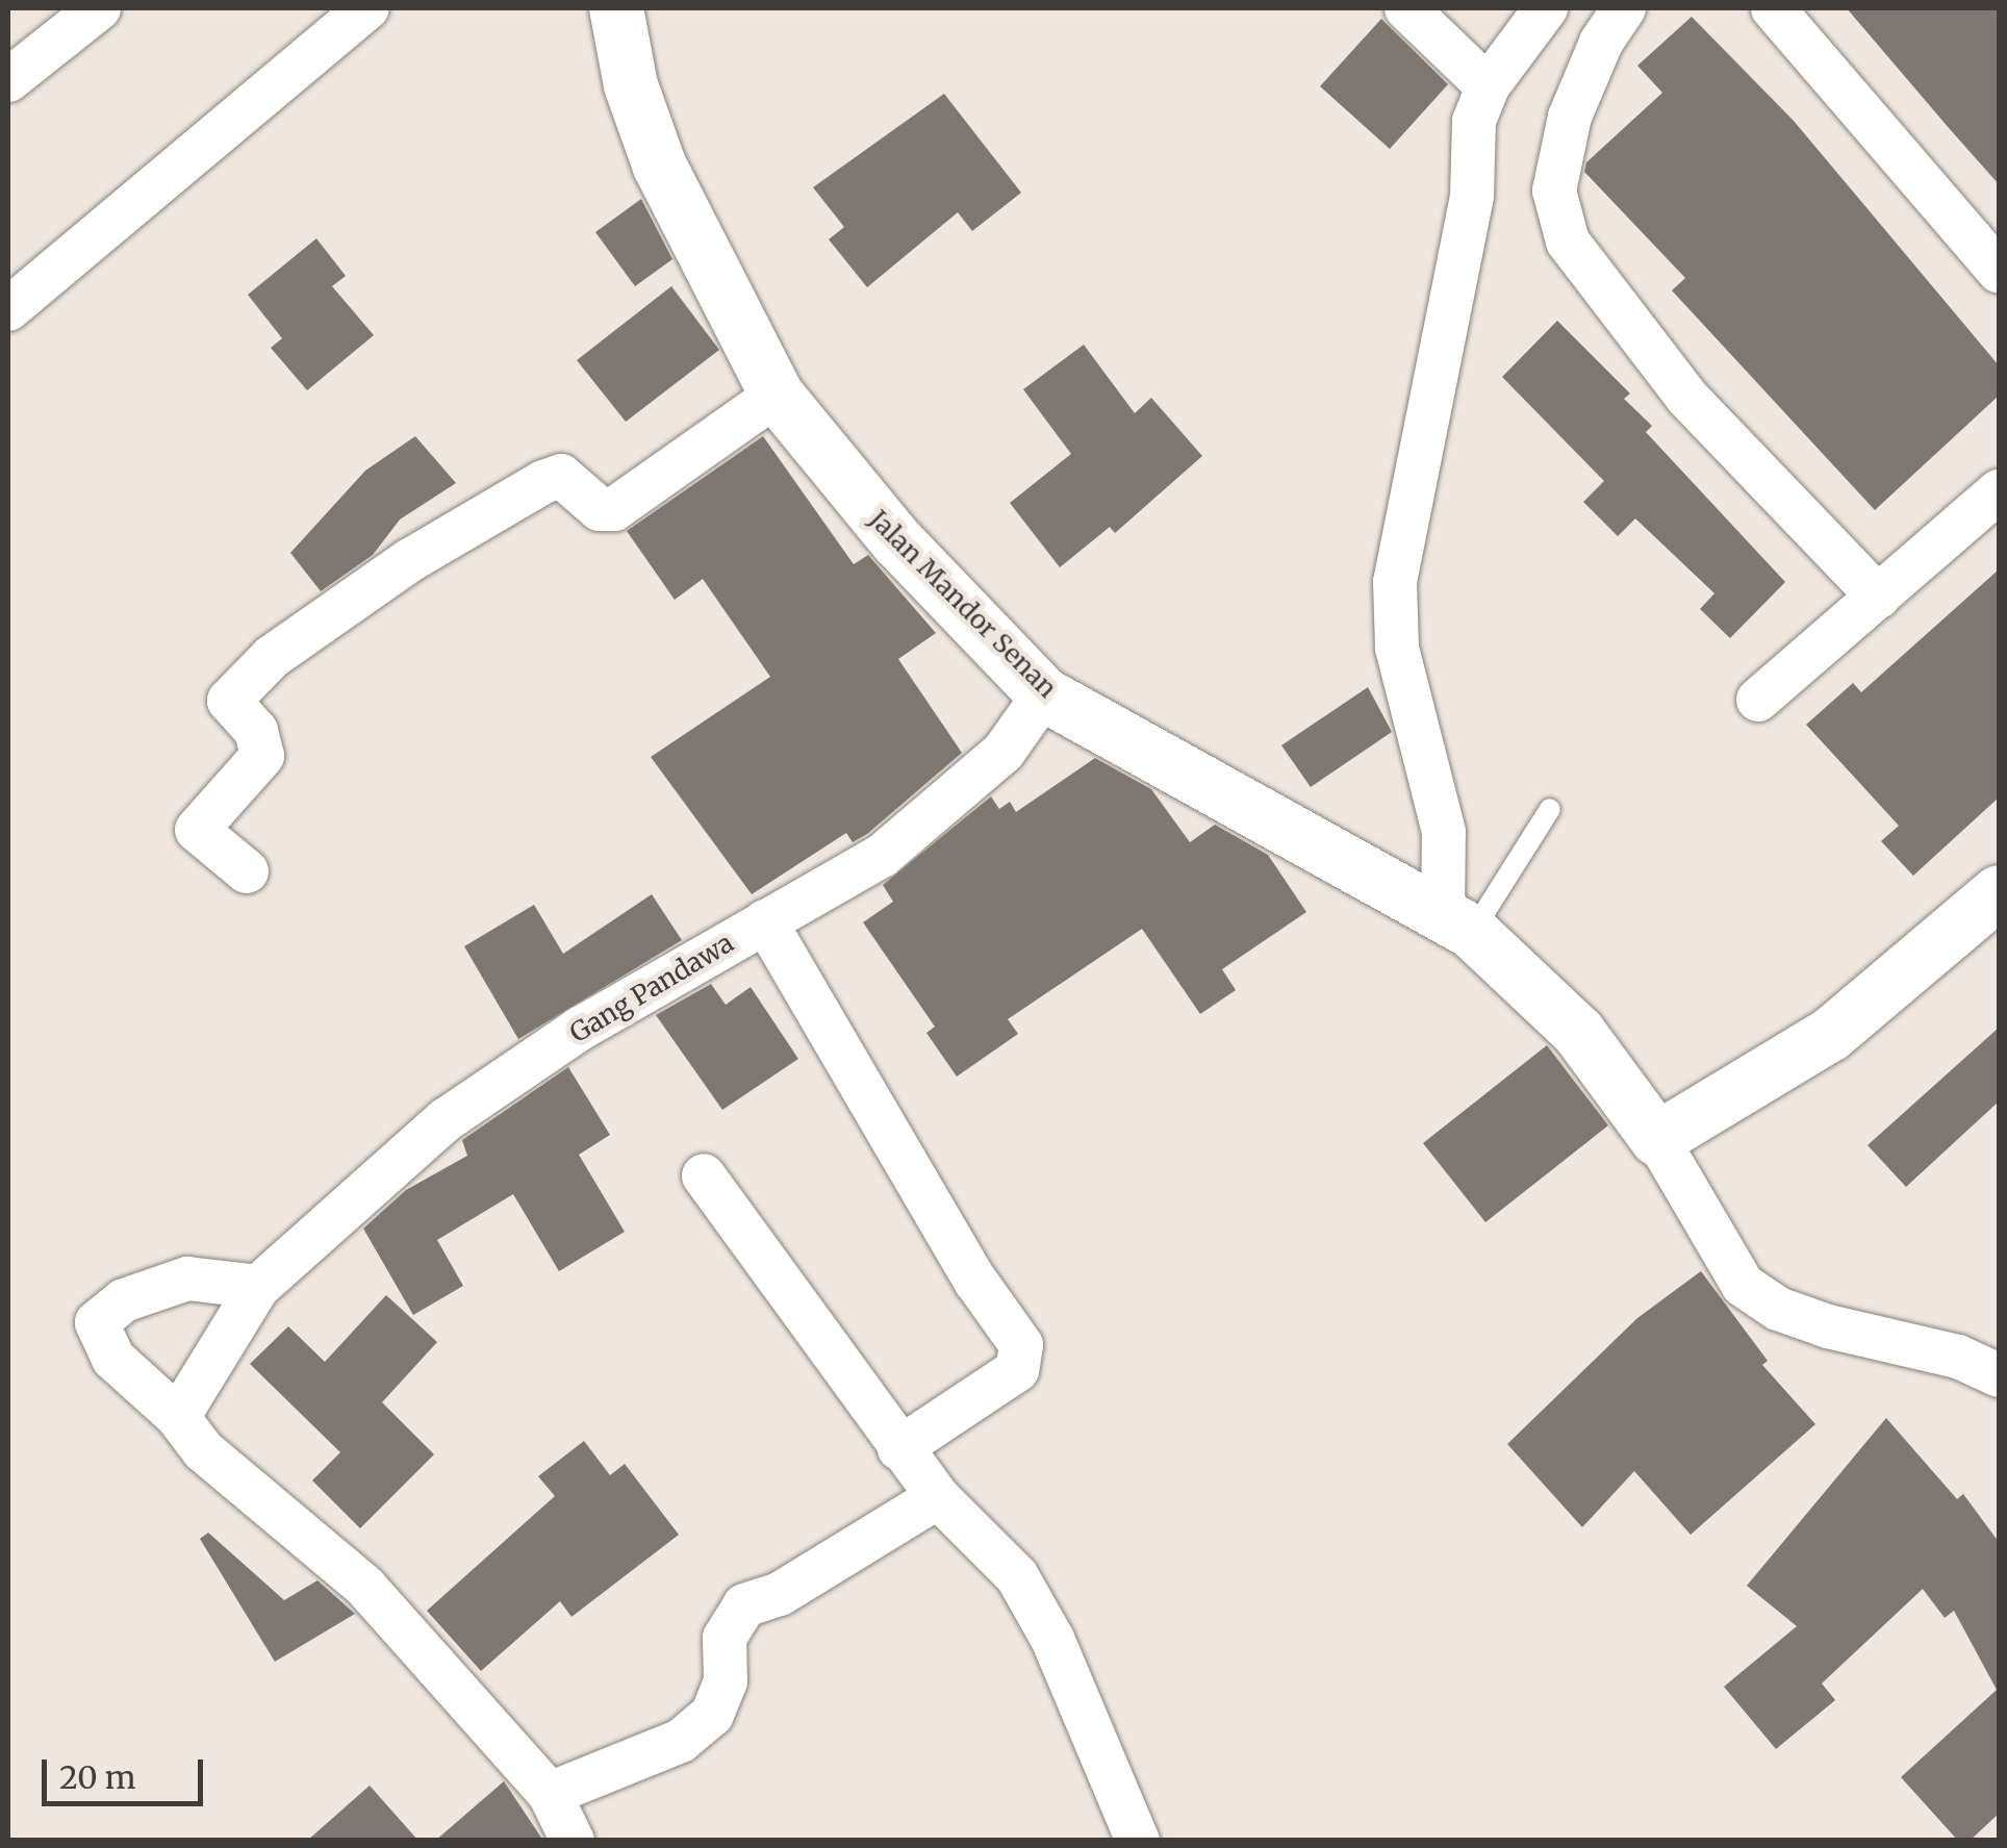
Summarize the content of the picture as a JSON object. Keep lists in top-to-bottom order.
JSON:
{
  "streets": {
    "street": ["Jalan Mandor Senan", "Gang Pandawa"]
  },
  "crossings": [
    ["Jalan Mandor Senan", "Gang Pandawa"]
  ],
  "scale_bar": "20 m"
}
